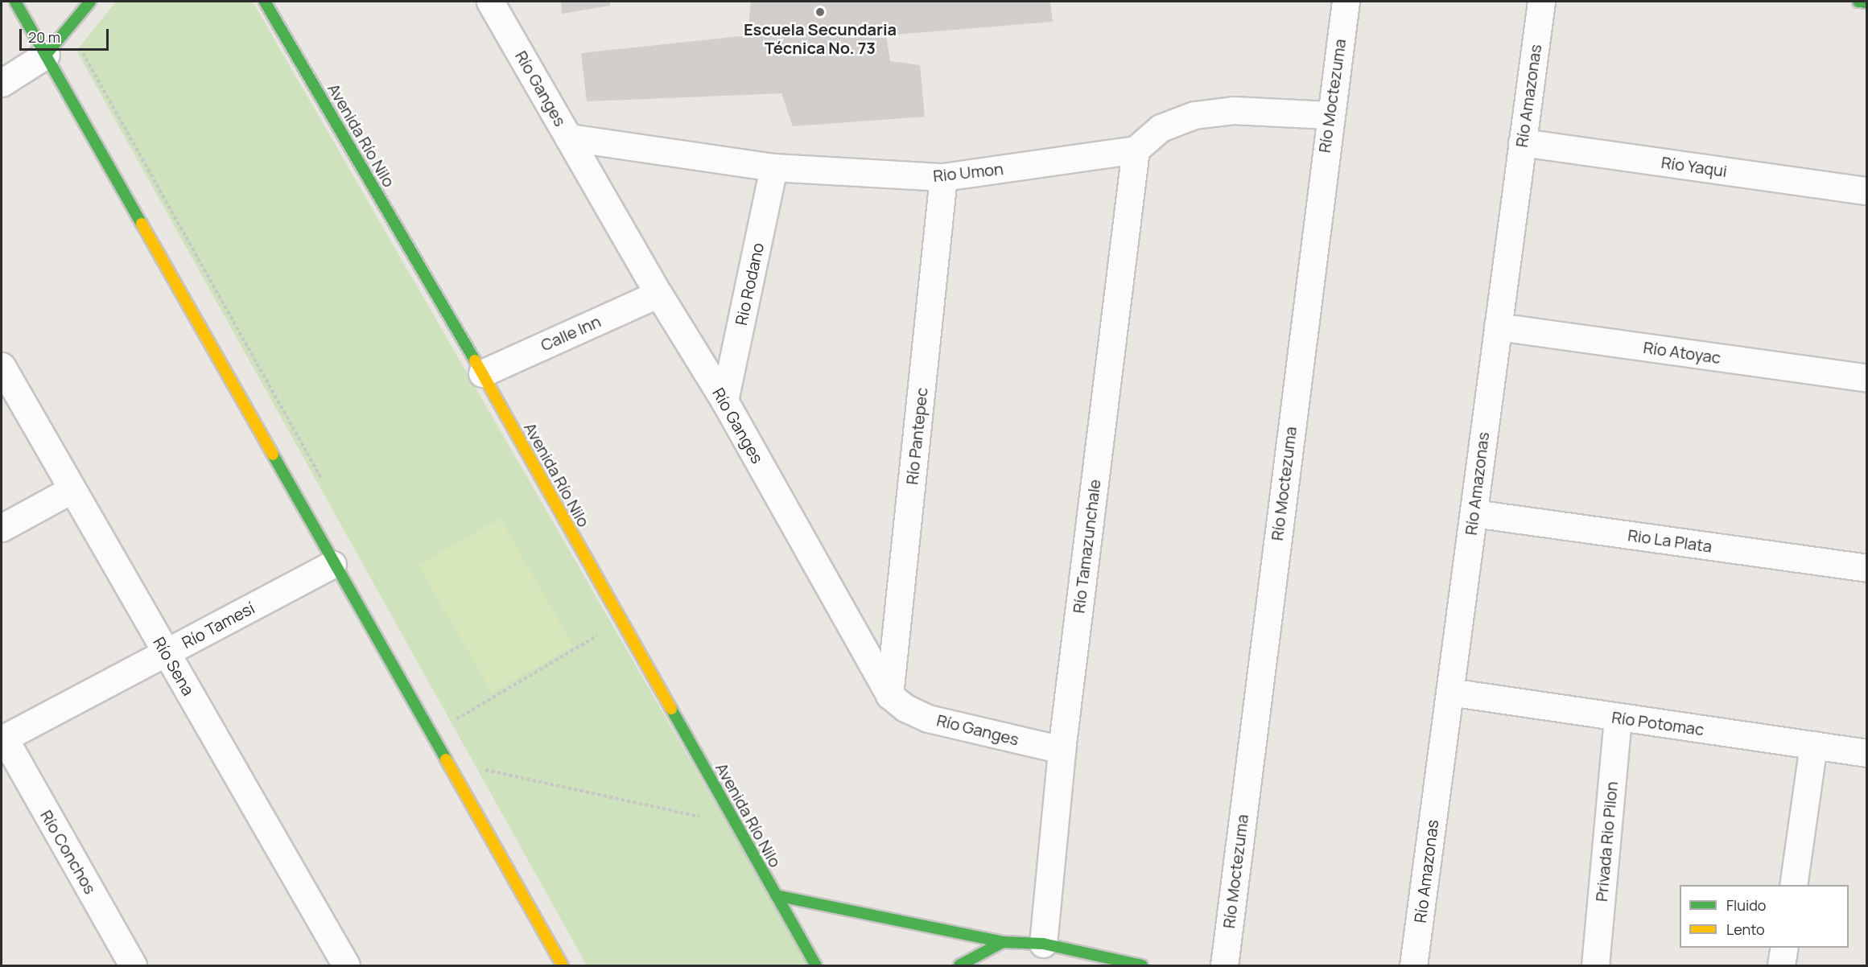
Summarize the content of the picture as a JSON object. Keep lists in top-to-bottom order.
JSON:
{
  "streets": {
    "street": [
      "Río Ganges",
      "Río Moctezuma",
      "Río Amazonas",
      "Avenida Río Nilo",
      "Río Yaqui",
      "Rio Umon",
      "Rio Rodano",
      "Calle Inn",
      "Río Atoyac",
      "Río Pantepec",
      "Rio La Plata",
      "Río Tamazunchale",
      "Río Tamesí",
      "Río Sena",
      "Río Potomac",
      "Privada Rio Pilon",
      "Río Conchos"
    ]
  },
  "crossings": [
    ["Río Ganges", "Rio Umon"],
    ["Río Ganges", "Rio Rodano"],
    ["Río Ganges", "Calle Inn"],
    ["Río Ganges", "Río Pantepec"],
    ["Río Ganges", "Río Tamazunchale"],
    ["Río Amazonas", "Río Yaqui"],
    ["Río Amazonas", "Río Atoyac"],
    ["Río Amazonas", "Rio La Plata"],
    ["Río Amazonas", "Río Potomac"],
    ["Avenida Río Nilo", "Calle Inn"],
    ["Rio Umon", "Rio Rodano"],
    ["Rio Umon", "Río Pantepec"],
    ["Rio Umon", "Río Tamazunchale"],
    ["Río Tamesí", "Río Sena"],
    ["Río Tamesí", "Río Conchos"],
    ["Río Potomac", "Privada Rio Pilon"]
  ],
  "places": ["Escuela Secundaria Técnica No. 73"],
  "legend": ["Fluido", "Lento"],
  "scale_bar": "20 m"
}
